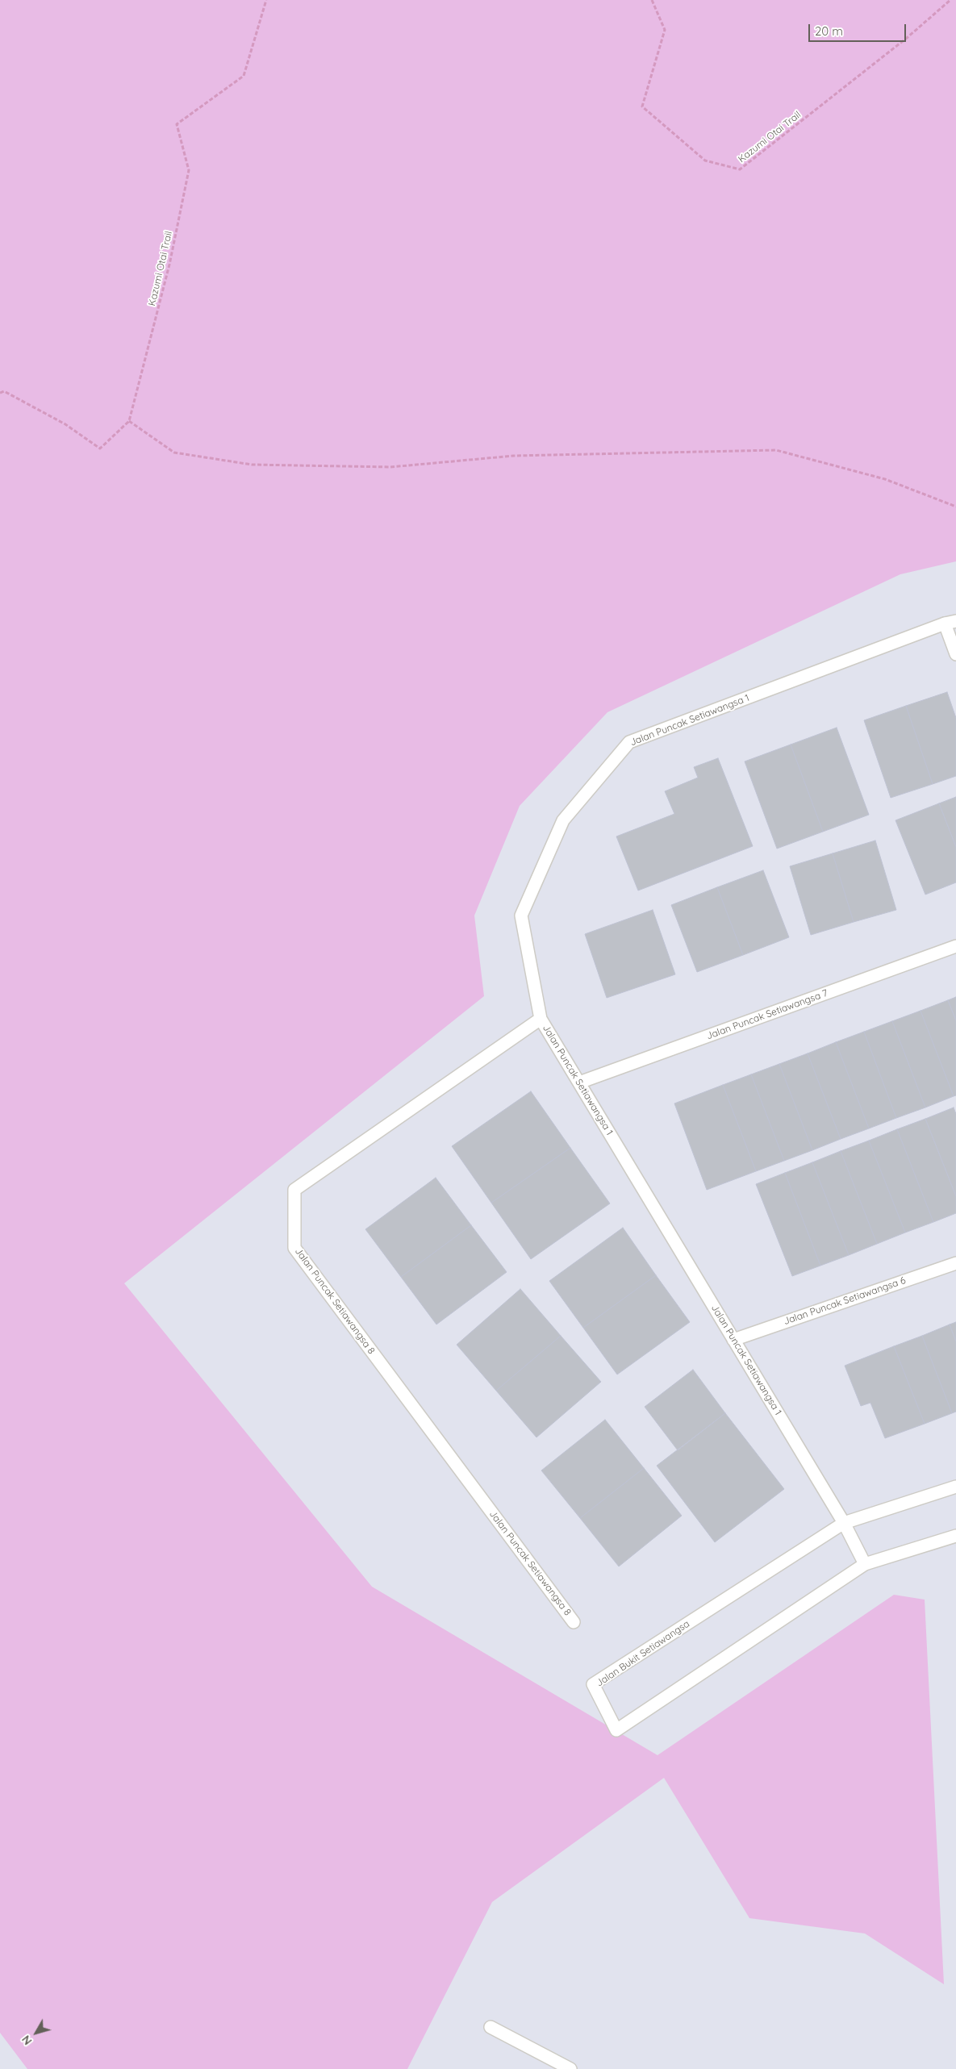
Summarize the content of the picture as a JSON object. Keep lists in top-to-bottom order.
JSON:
{
  "streets": {
    "street": [
      "Jalan Puncak Setiawangsa 1",
      "Jalan Puncak Setiawangsa 7",
      "Jalan Puncak Setiawangsa 8",
      "Jalan Puncak Setiawangsa 6",
      "Jalan Bukit Setiawangsa"
    ],
    "path": ["Kazumi Otai Trail"]
  },
  "crossings": [
    ["Jalan Puncak Setiawangsa 1", "Jalan Puncak Setiawangsa 7"],
    ["Jalan Puncak Setiawangsa 1", "Jalan Puncak Setiawangsa 8"],
    ["Jalan Puncak Setiawangsa 1", "Jalan Puncak Setiawangsa 6"],
    ["Jalan Puncak Setiawangsa 1", "Jalan Bukit Setiawangsa"]
  ],
  "scale_bar": "20 m",
  "north": "bottom left"
}
